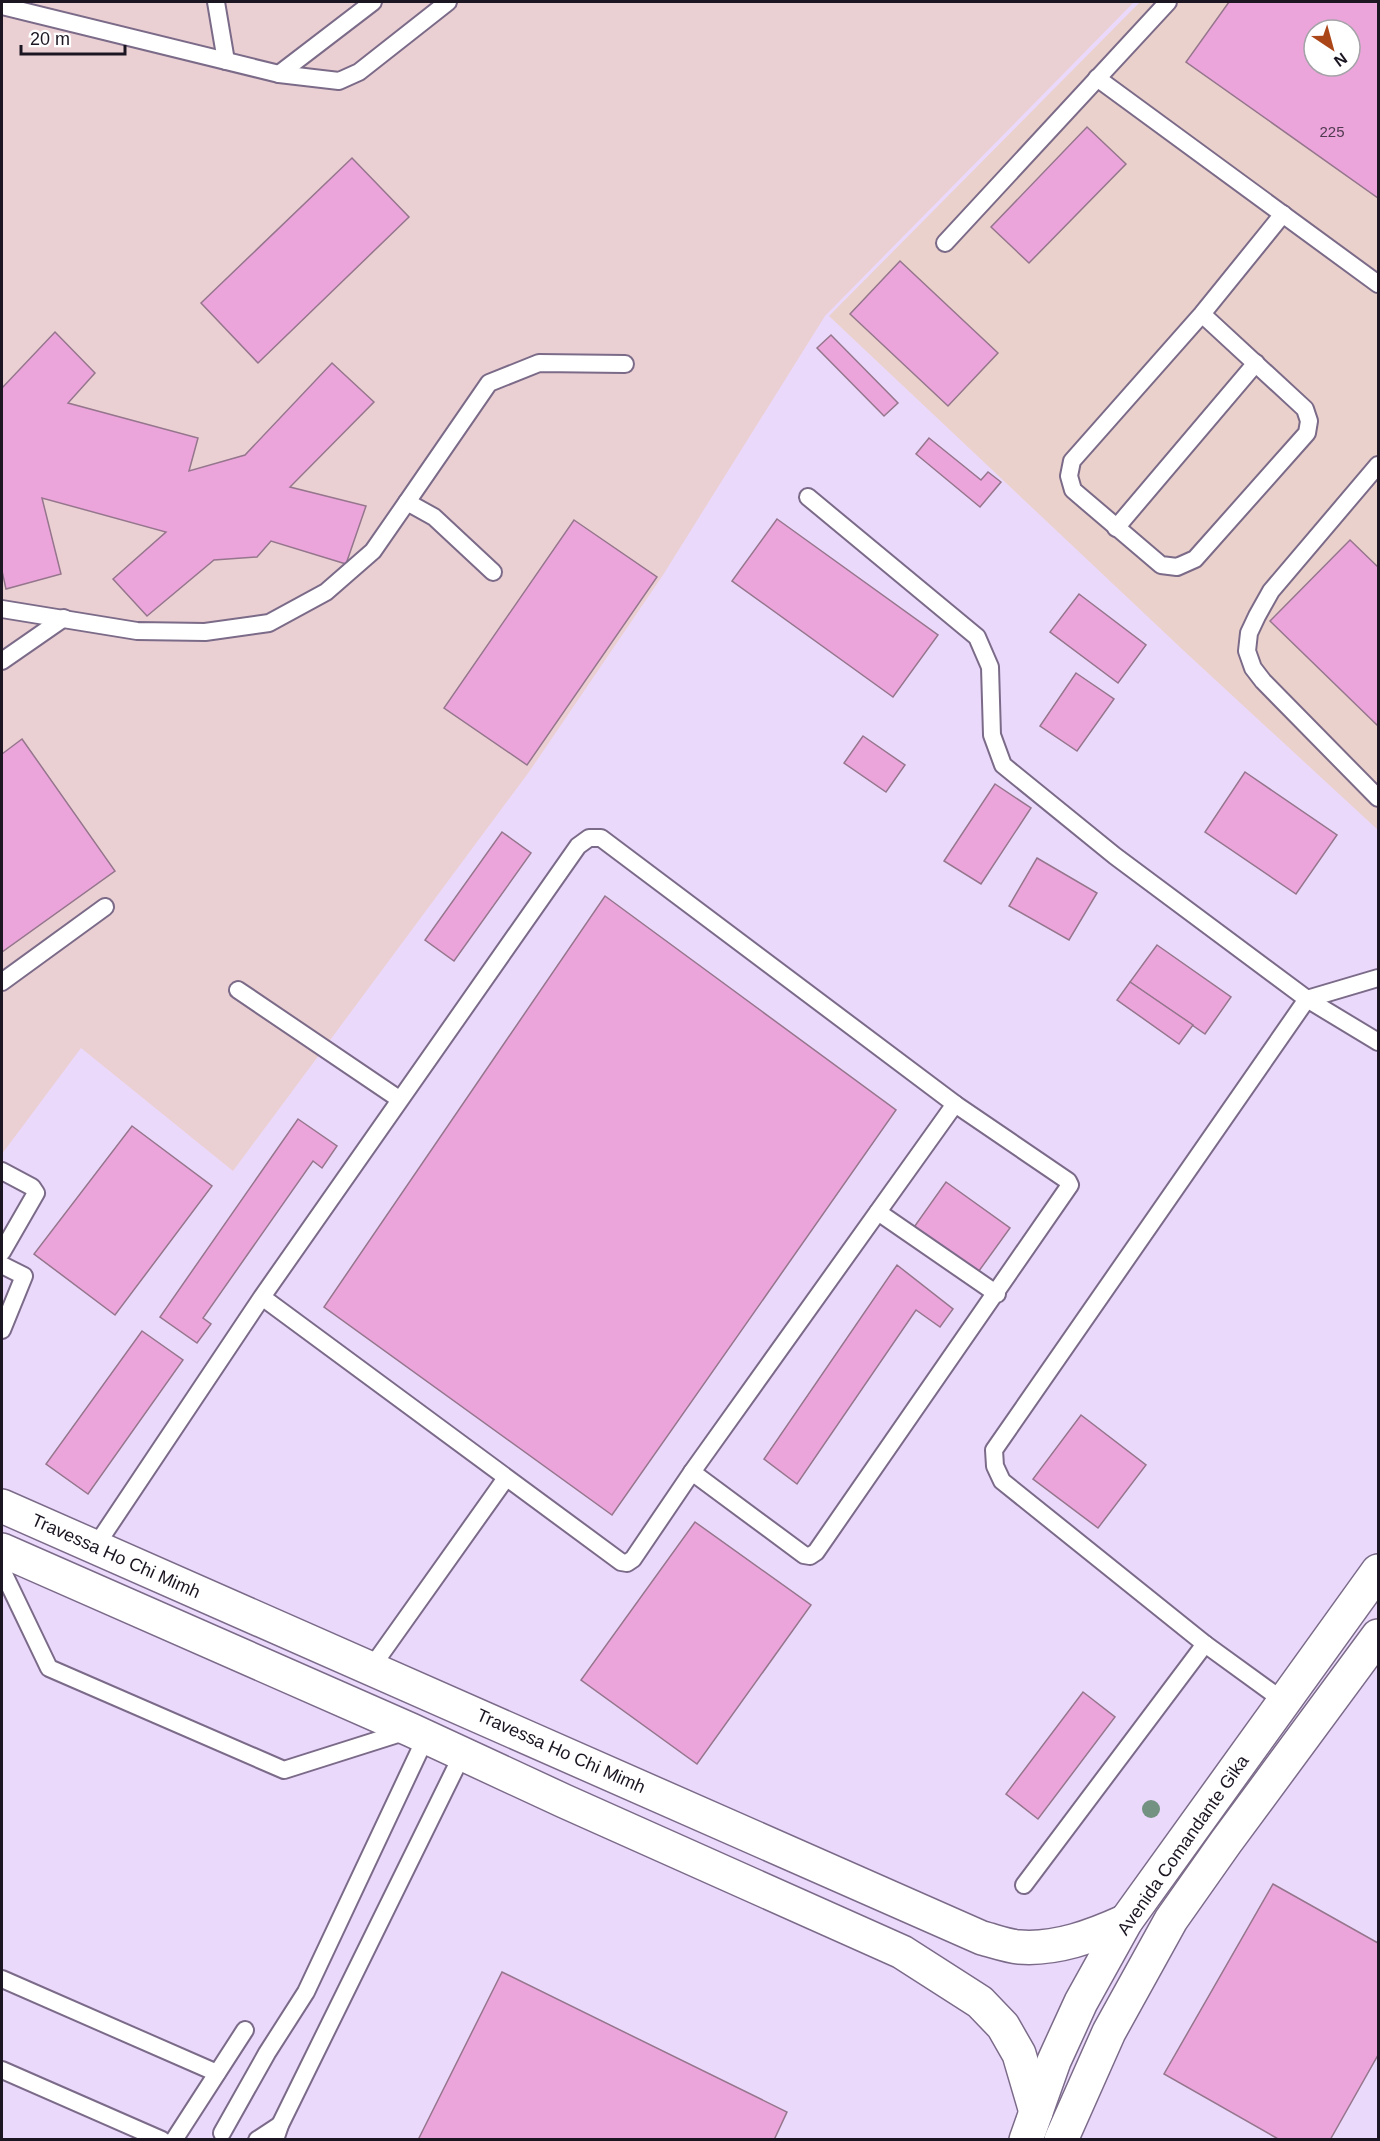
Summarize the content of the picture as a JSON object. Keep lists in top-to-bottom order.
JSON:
{
  "streets": {
    "street": ["Travessa Ho Chi Mimh", "Avenida Comandante Gika"]
  },
  "crossings": [
    ["Travessa Ho Chi Mimh", "Avenida Comandante Gika"]
  ],
  "house_numbers": ["225"],
  "scale_bar": "20 m",
  "north": "bottom right"
}
